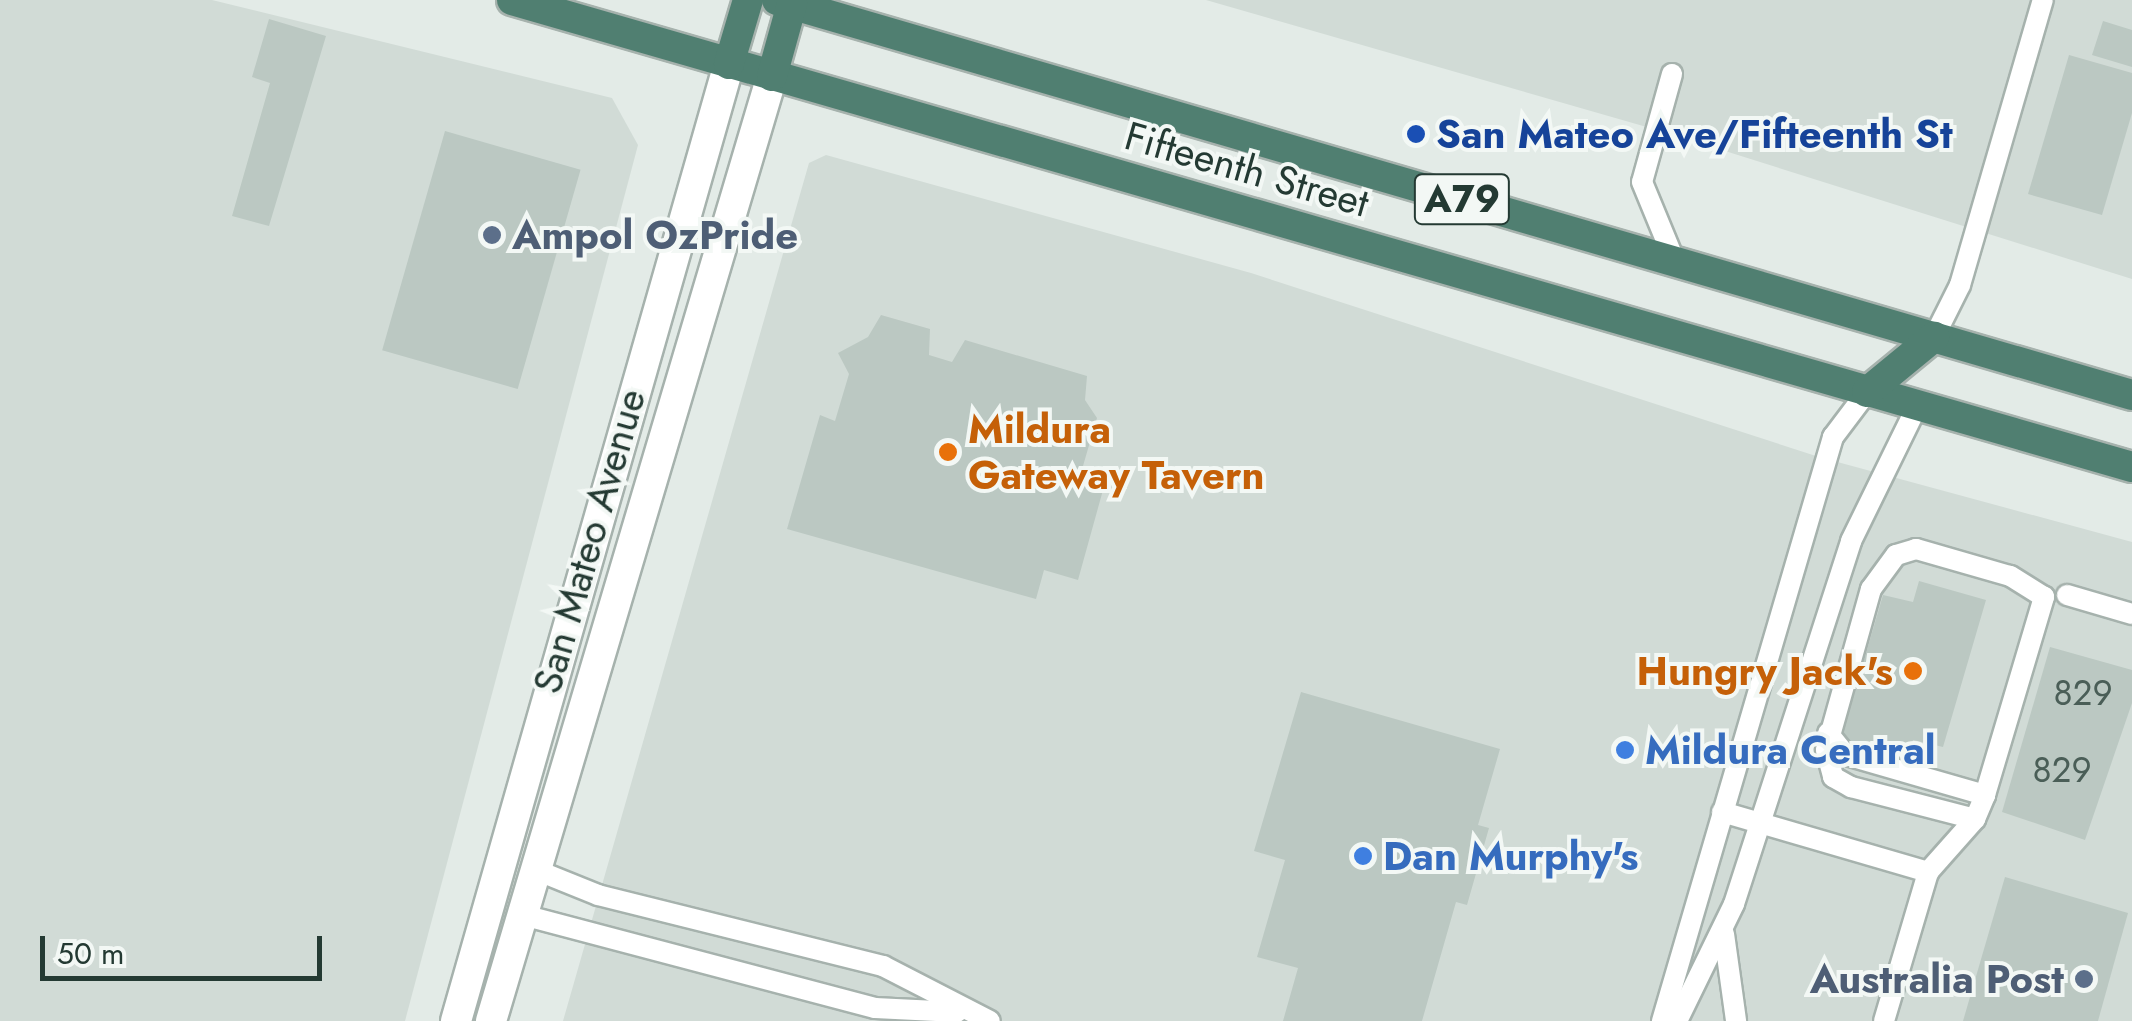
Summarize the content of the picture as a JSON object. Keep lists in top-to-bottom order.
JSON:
{
  "streets": {
    "highway": ["Fifteenth Street", "A79"],
    "street": ["San Mateo Avenue"]
  },
  "crossings": [
    ["Fifteenth Street", "San Mateo Avenue"]
  ],
  "places": [
    "San Mateo Ave/Fifteenth St",
    "Ampol OzPride",
    "Mildura Gateway Tavern",
    "Hungry Jack's",
    "Mildura Central",
    "Dan Murphy's",
    "Australia Post"
  ],
  "house_numbers": ["829", "829"],
  "scale_bar": "50 m"
}
